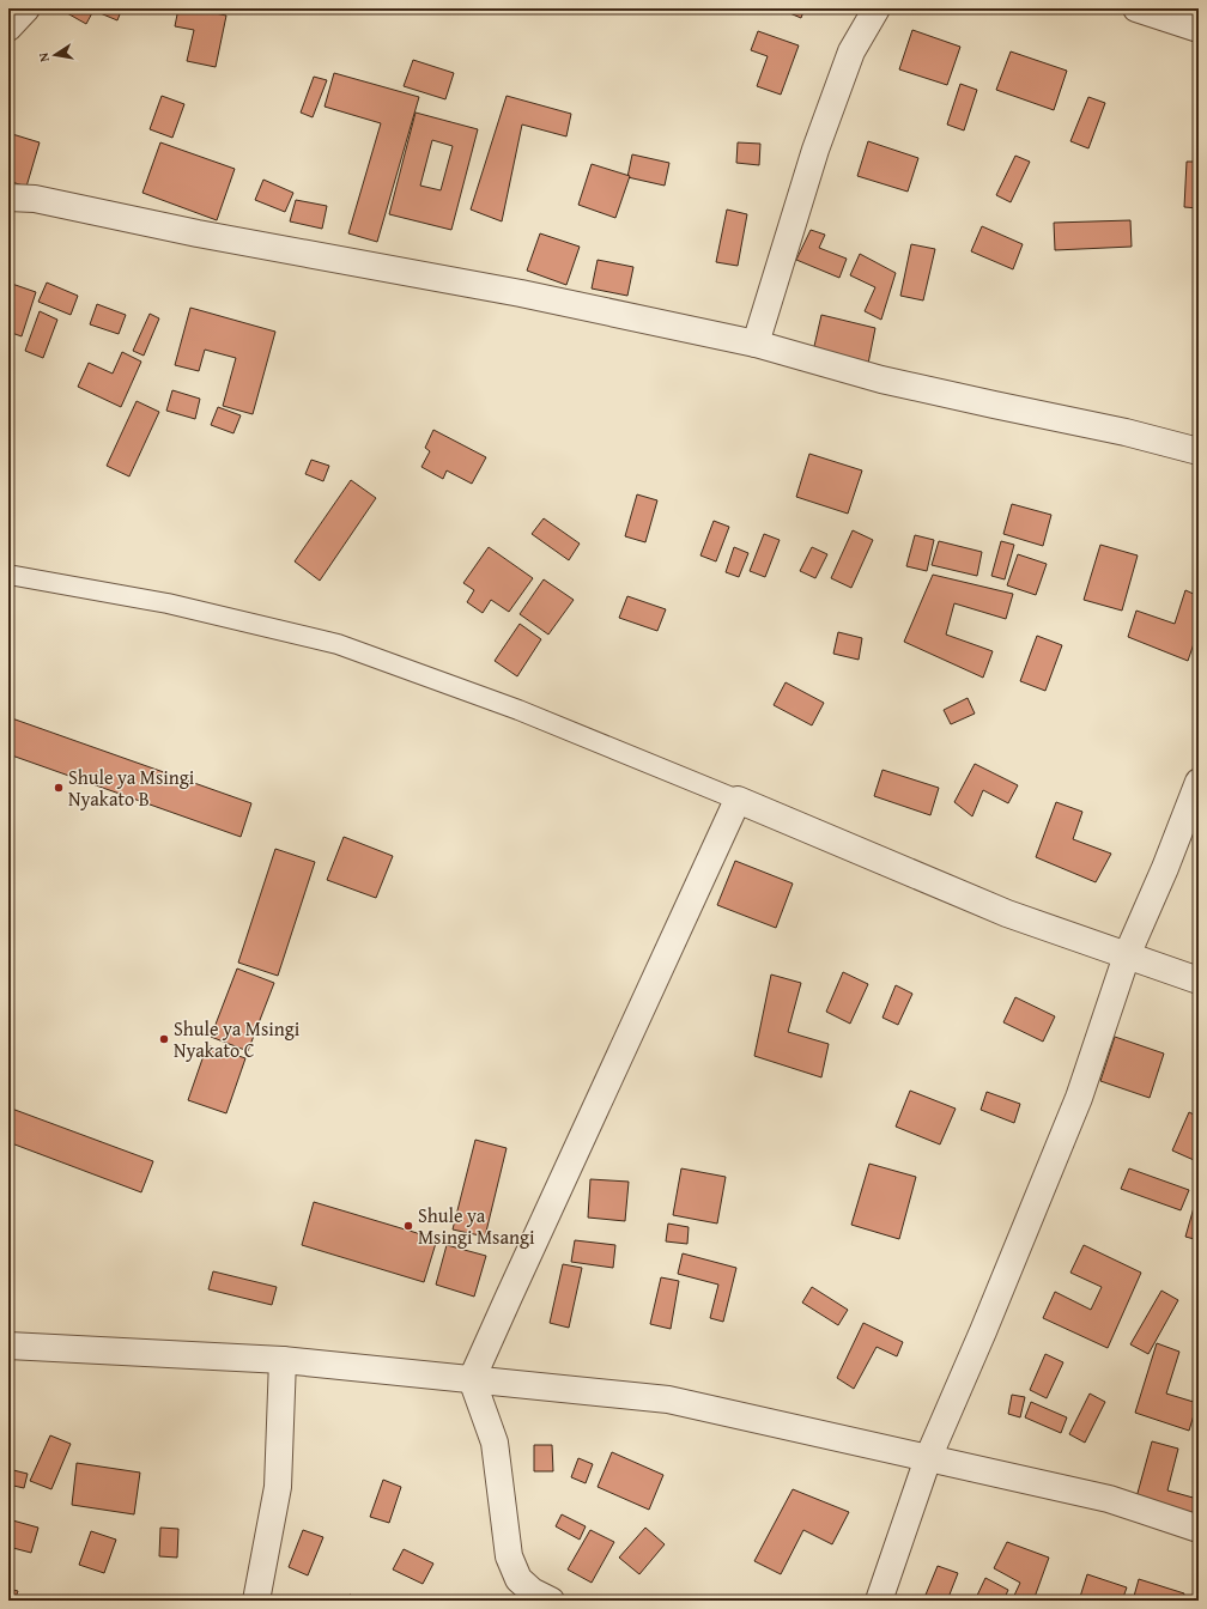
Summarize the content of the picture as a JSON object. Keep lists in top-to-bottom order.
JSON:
{
  "places": ["Shule ya Msingi Nyakato B", "Shule ya Msingi Nyakato C", "Shule ya Msingi Msangi"],
  "north": "left"
}
